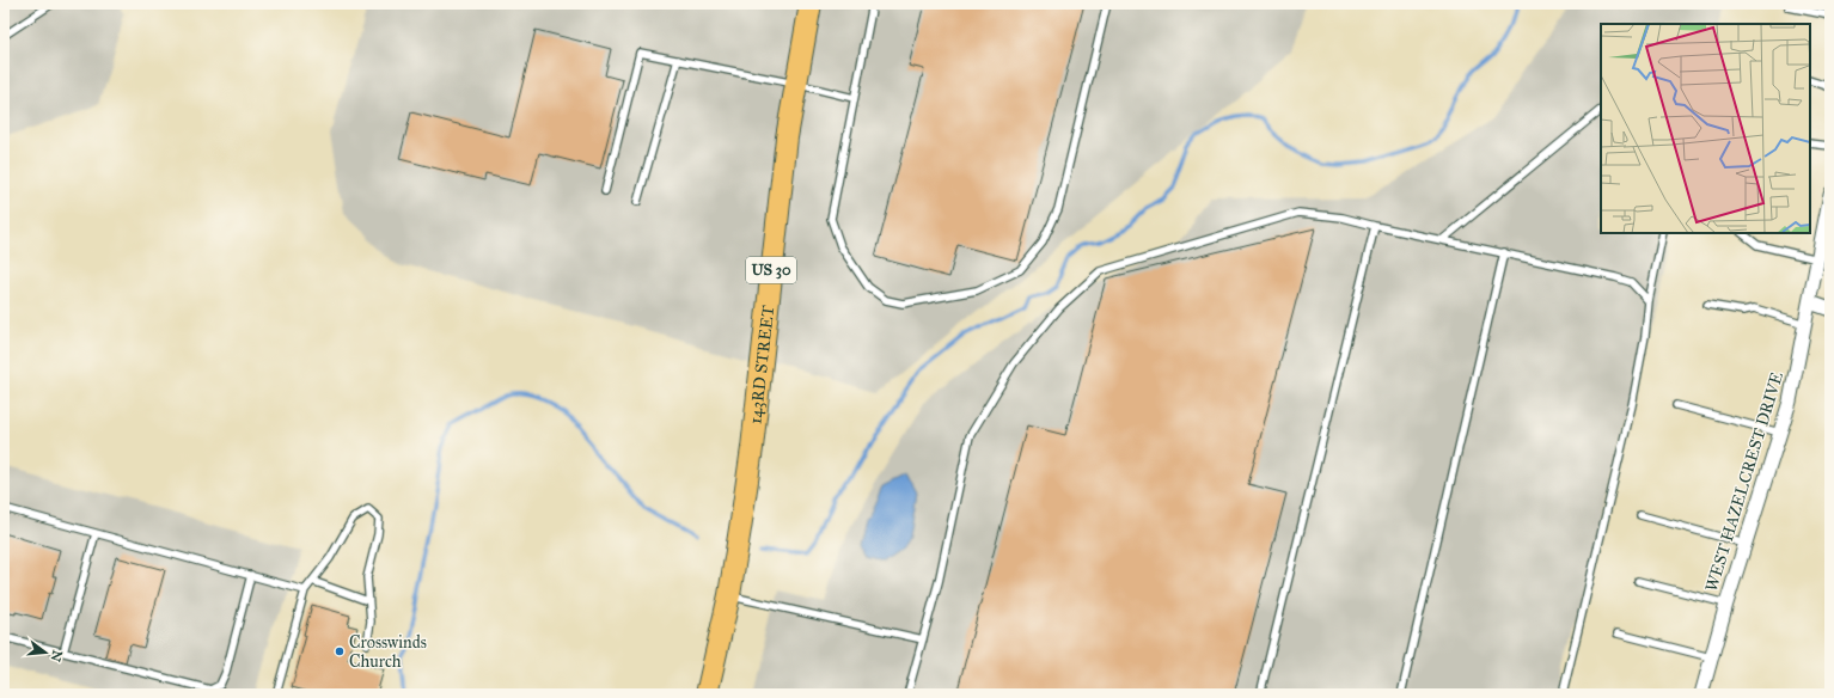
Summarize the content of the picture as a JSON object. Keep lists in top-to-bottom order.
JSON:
{
  "streets": {
    "main road": ["US 30", "143RD STREET"],
    "street": ["WEST HAZELCREST DRIVE"]
  },
  "places": ["Crosswinds Church"],
  "north": "right"
}
